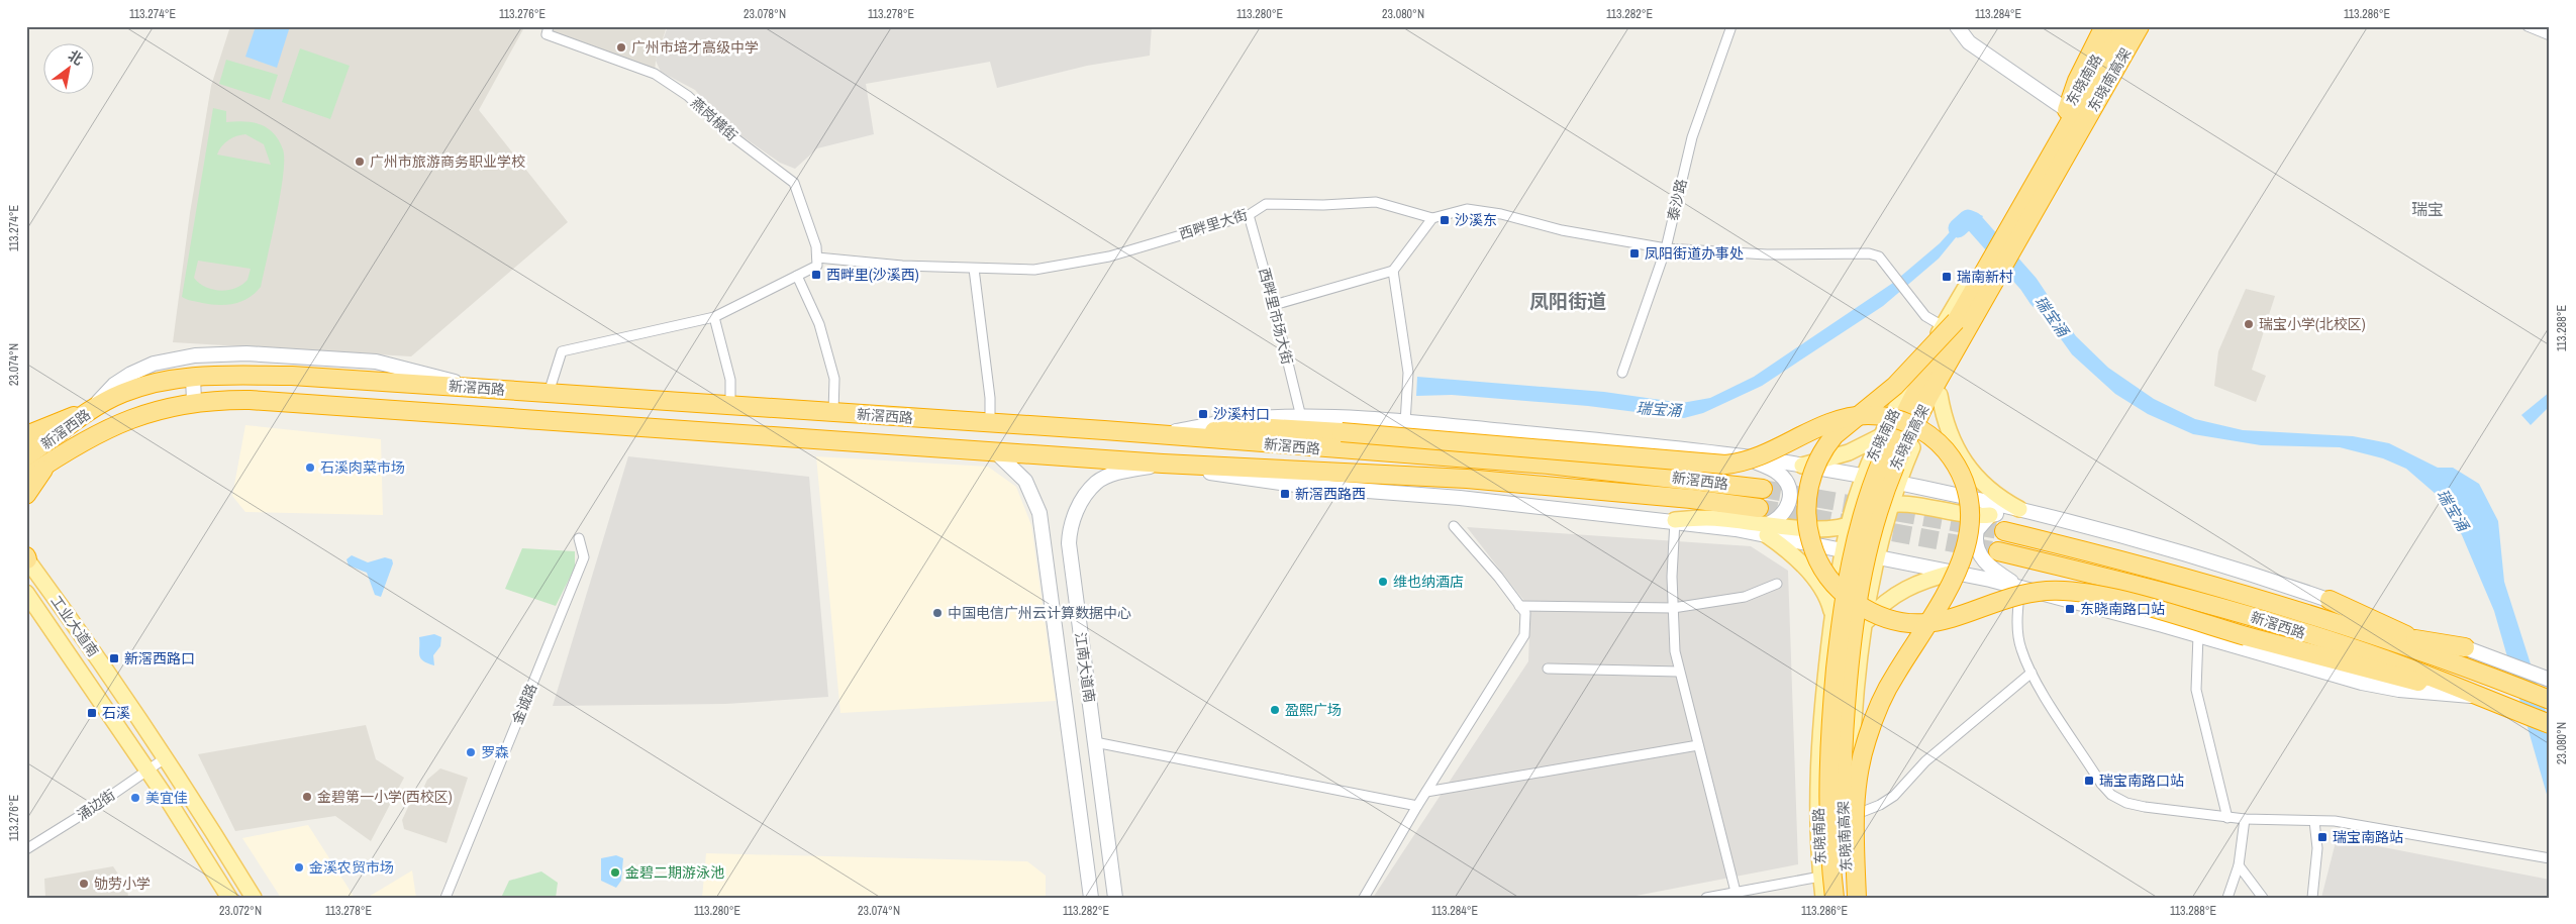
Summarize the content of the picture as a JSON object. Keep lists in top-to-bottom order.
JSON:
{
  "streets": {
    "highway": ["东晓南高架", "新滘西路"],
    "main road": ["东晓南路", "工业大道南", "江南大道南"],
    "street": [
      "燕岗横街",
      "泰沙路",
      "西畔里大街",
      "西畔里市场大街",
      "金诚路",
      "涌边街"
    ]
  },
  "crossings": [
    ["东晓南路", "东晓南高架"],
    ["燕岗横街", "西畔里大街"],
    ["西畔里大街", "西畔里市场大街"],
    ["新滘西路", "江南大道南"],
    ["工业大道南", "涌边街"]
  ],
  "districts": ["瑞宝", "凤阳街道"],
  "water": ["瑞宝涌"],
  "places": {
    "other": [
      "广州市培才高级中学",
      "广州市旅游商务职业学校",
      "瑞宝小学(北校区)",
      "石溪肉菜市场",
      "维也纳酒店",
      "中国电信广州云计算数据中心",
      "盈熙广场",
      "罗森",
      "金碧第一小学(西校区)",
      "美宜佳",
      "金溪农贸市场",
      "金碧二期游泳池",
      "劬劳小学"
    ],
    "transit": [
      "沙溪东",
      "凤阳街道办事处",
      "西畔里(沙溪西)",
      "瑞南新村",
      "沙溪村口",
      "新滘西路西",
      "东晓南路口站",
      "新滘西路口",
      "石溪",
      "瑞宝南路口站",
      "瑞宝南路站"
    ]
  },
  "north": "top right",
  "coordinates": [
    "113.274°E",
    "113.276°E",
    "23.078°N",
    "113.278°E",
    "113.280°E",
    "23.080°N",
    "113.282°E",
    "113.284°E",
    "113.286°E",
    "113.288°E",
    "23.074°N",
    "23.072°N"
  ]
}
